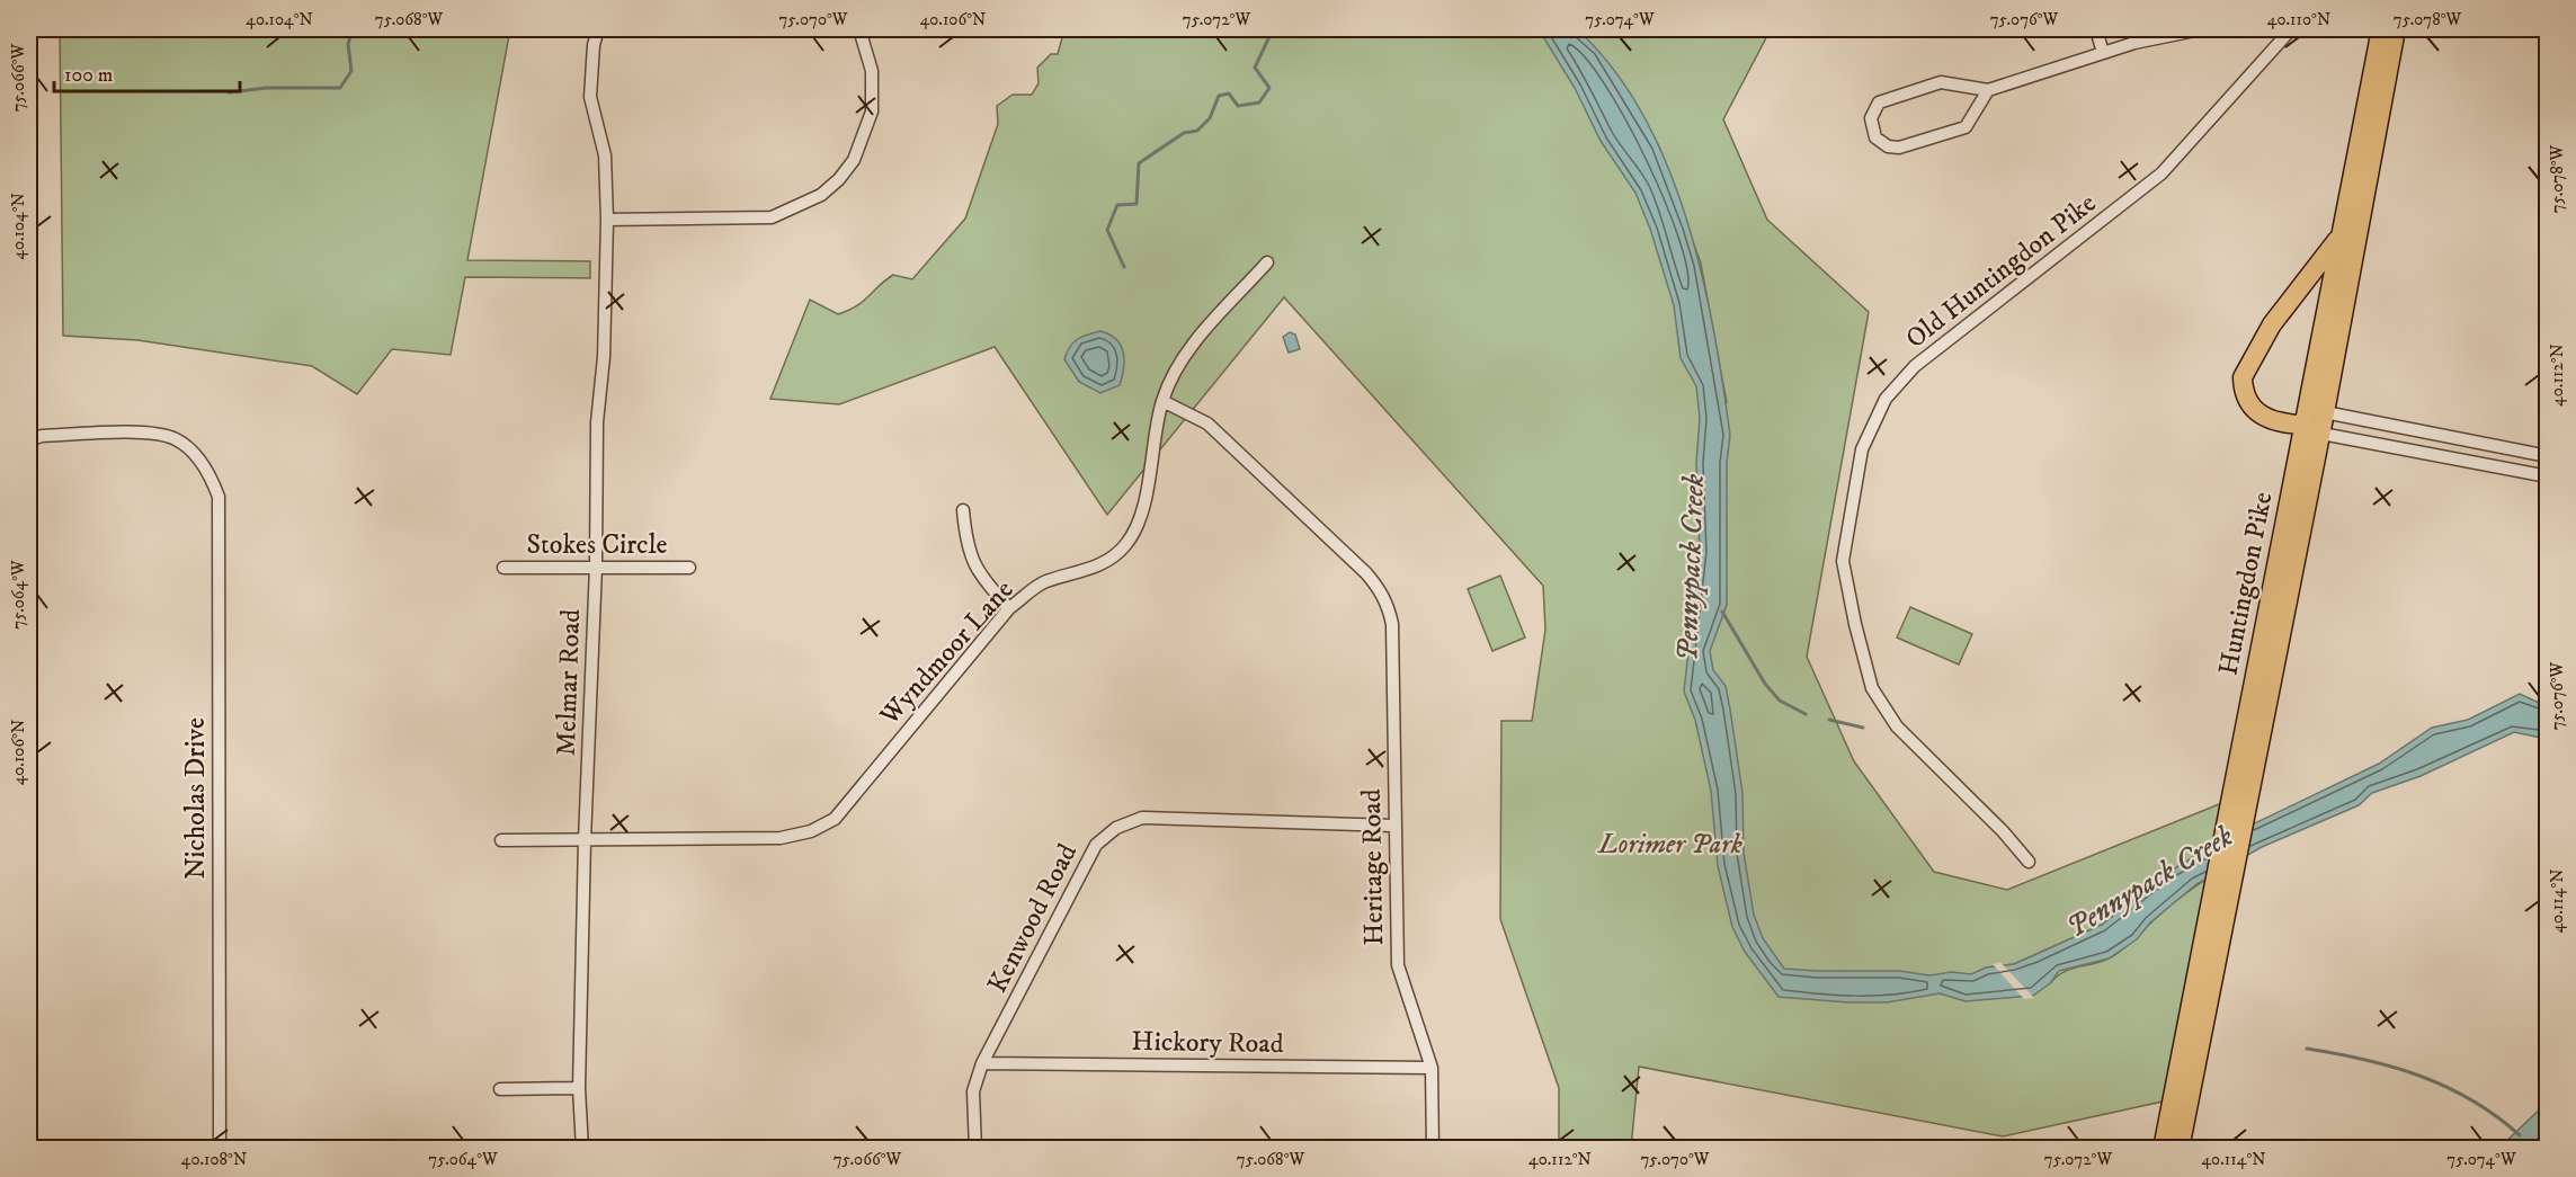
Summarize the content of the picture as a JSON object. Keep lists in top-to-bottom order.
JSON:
{
  "streets": {
    "main road": ["Huntingdon Pike"],
    "street": [
      "Old Huntingdon Pike",
      "Stokes Circle",
      "Wyndmoor Lane",
      "Melmar Road",
      "Nicholas Drive",
      "Heritage Road",
      "Kenwood Road",
      "Hickory Road"
    ]
  },
  "crossings": [
    ["Stokes Circle", "Melmar Road"],
    ["Wyndmoor Lane", "Melmar Road"],
    ["Wyndmoor Lane", "Heritage Road"],
    ["Heritage Road", "Kenwood Road"],
    ["Heritage Road", "Hickory Road"],
    ["Kenwood Road", "Hickory Road"]
  ],
  "water": ["Pennypack Creek"],
  "parks": ["Lorimer Park"],
  "scale_bar": "100 m",
  "coordinates": [
    "40.104°N",
    "75.068°W",
    "75.070°W",
    "40.106°N",
    "75.072°W",
    "75.074°W",
    "75.076°W",
    "40.110°N",
    "75.078°W",
    "75.066°W",
    "40.112°N",
    "75.064°W",
    "40.114°N",
    "40.108°N"
  ]
}
